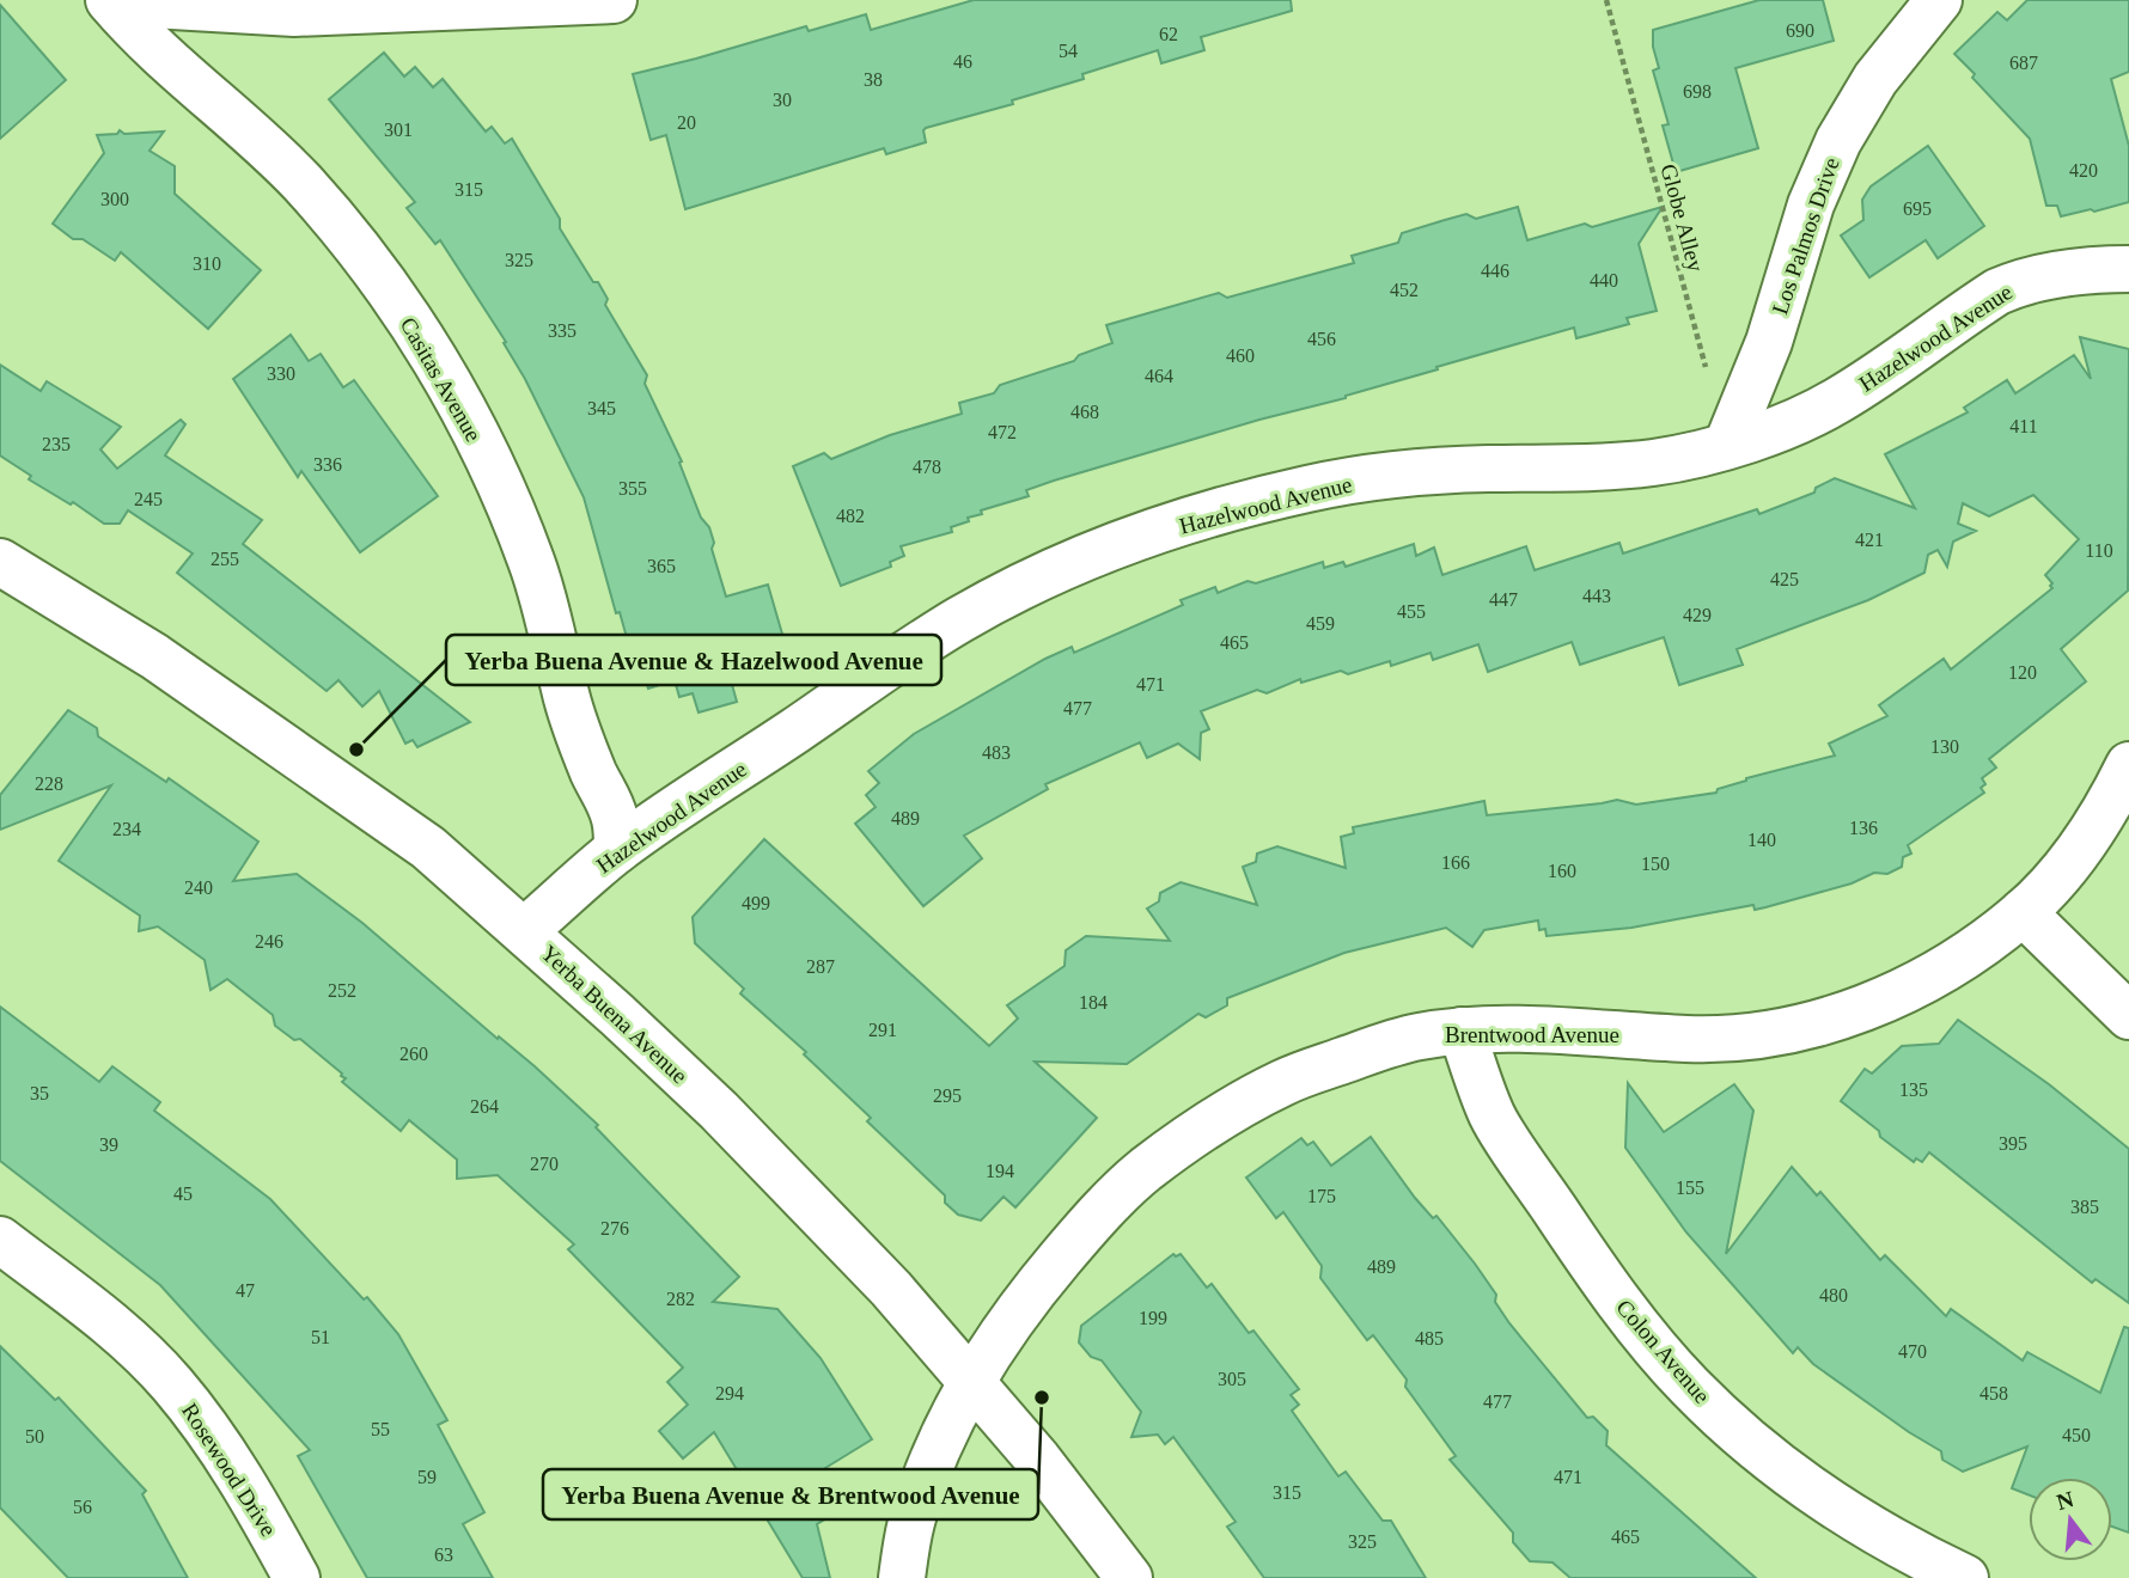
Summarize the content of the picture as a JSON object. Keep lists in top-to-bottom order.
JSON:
{
  "streets": {
    "street": [
      "Los Palmos Drive",
      "Hazelwood Avenue",
      "Casitas Avenue",
      "Yerba Buena Avenue",
      "Brentwood Avenue",
      "Colon Avenue",
      "Rosewood Drive"
    ],
    "path": ["Globe Alley"]
  },
  "crossings": [
    ["Globe Alley", "Los Palmos Drive"],
    ["Globe Alley", "Hazelwood Avenue"],
    ["Los Palmos Drive", "Hazelwood Avenue"],
    ["Hazelwood Avenue", "Casitas Avenue"],
    ["Hazelwood Avenue", "Yerba Buena Avenue"],
    ["Yerba Buena Avenue", "Brentwood Avenue"],
    ["Brentwood Avenue", "Colon Avenue"]
  ],
  "places": ["Yerba Buena Avenue & Hazelwood Avenue", "Yerba Buena Avenue & Brentwood Avenue"],
  "house_numbers": [
    "690",
    "62",
    "54",
    "46",
    "687",
    "38",
    "698",
    "30",
    "20",
    "301",
    "420",
    "315",
    "300",
    "695",
    "325",
    "310",
    "446",
    "440",
    "452",
    "335",
    "456",
    "460",
    "330",
    "464",
    "345",
    "468",
    "411",
    "472",
    "235",
    "336",
    "478",
    "355",
    "245",
    "482",
    "421",
    "110",
    "255",
    "365",
    "425",
    "443",
    "447",
    "455",
    "429",
    "459",
    "465",
    "120",
    "471",
    "477",
    "130",
    "483",
    "228",
    "489",
    "136",
    "234",
    "140",
    "166",
    "150",
    "160",
    "240",
    "499",
    "246",
    "287",
    "252",
    "184",
    "291",
    "260",
    "135",
    "35",
    "295",
    "264",
    "395",
    "39",
    "270",
    "194",
    "155",
    "45",
    "175",
    "385",
    "276",
    "489",
    "47",
    "480",
    "282",
    "199",
    "51",
    "485",
    "470",
    "305",
    "294",
    "458",
    "477",
    "55",
    "450",
    "50",
    "59",
    "471",
    "315",
    "56",
    "465",
    "325",
    "63"
  ],
  "north": "top"
}
